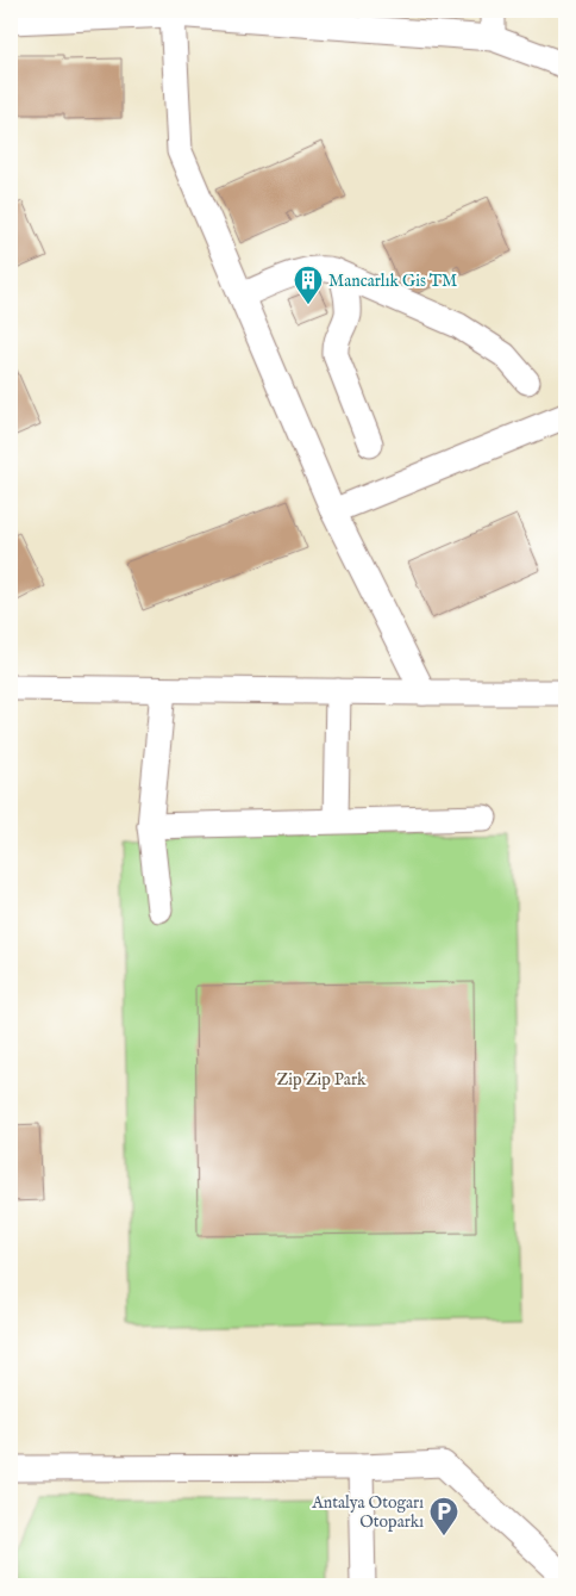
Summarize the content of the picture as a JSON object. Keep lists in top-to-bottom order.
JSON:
{
  "parks": ["Zip Zip Park"],
  "places": {
    "building": ["Mancarlık Gis TM"],
    "parking": ["Antalya Otogarı Otoparkı"]
  }
}
